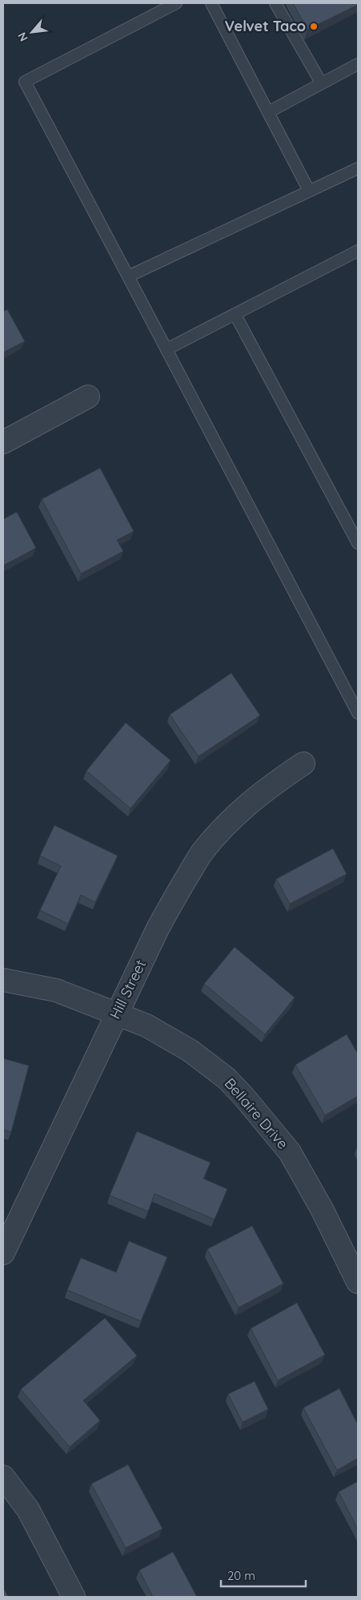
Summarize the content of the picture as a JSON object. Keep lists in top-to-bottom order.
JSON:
{
  "streets": {
    "street": ["Hill Street", "Bellaire Drive"]
  },
  "crossings": [
    ["Hill Street", "Bellaire Drive"]
  ],
  "places": ["Velvet Taco"],
  "scale_bar": "20 m",
  "north": "bottom left"
}
